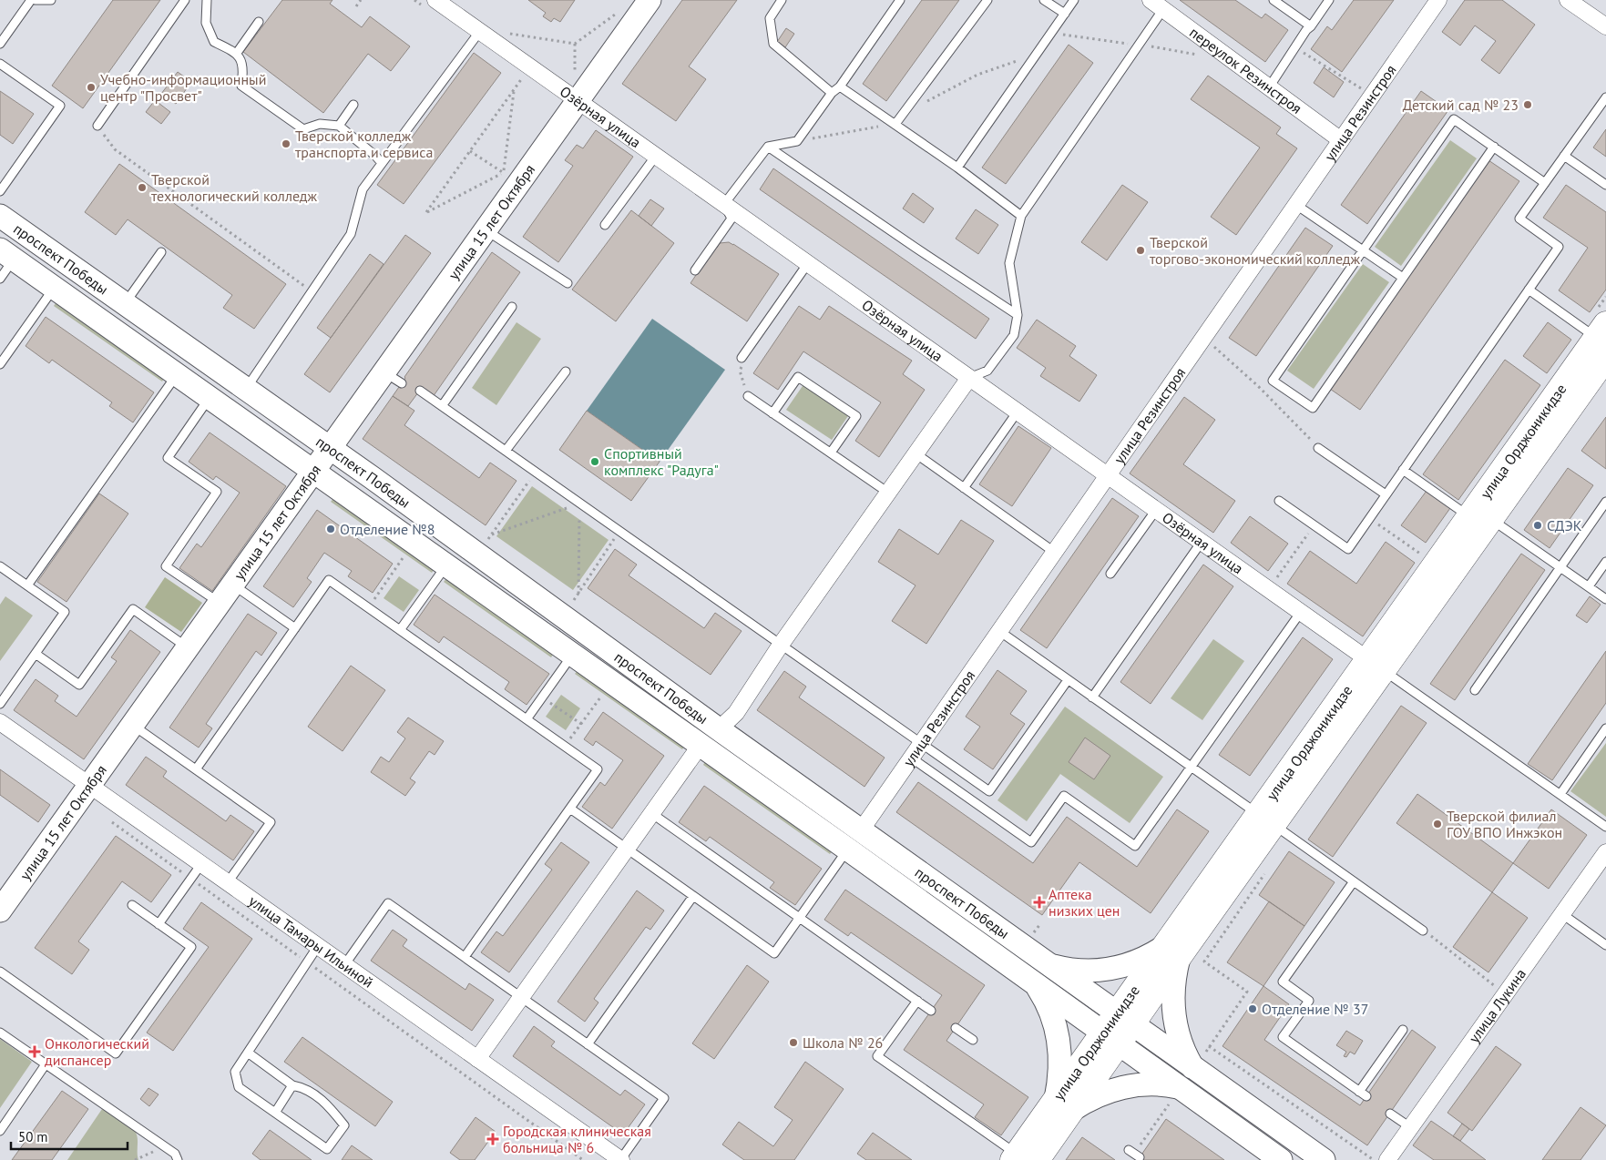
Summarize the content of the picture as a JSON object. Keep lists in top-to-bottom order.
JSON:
{
  "streets": {
    "main road": ["улица 15 лет Октября", "проспект Победы", "улица Орджоникидзе"],
    "street": [
      "переулок Резинстроя",
      "улица Резинстроя",
      "Озёрная улица",
      "улица Тамары Ильиной",
      "улица Лукина"
    ]
  },
  "crossings": [
    ["переулок Резинстроя", "улица Резинстроя"],
    ["улица Резинстроя", "Озёрная улица"],
    ["улица Резинстроя", "проспект Победы"],
    ["Озёрная улица", "улица 15 лет Октября"],
    ["Озёрная улица", "улица Орджоникидзе"],
    ["улица 15 лет Октября", "проспект Победы"],
    ["улица 15 лет Октября", "улица Тамары Ильиной"],
    ["проспект Победы", "улица Орджоникидзе"]
  ],
  "places": {
    "other": [
      "Учебно-информационный центр \"Просвет\"",
      "Детский сад № 23",
      "Тверской колледж транспорта и сервиса",
      "Тверской технологический колледж",
      "Тверской торгово-экономический колледж",
      "Спортивный комплекс \"Радуга\"",
      "СДЭК",
      "Отделение №8",
      "Тверской филиал ГОУ ВПО Инжэкон",
      "Отделение № 37",
      "Школа № 26"
    ],
    "health": ["Аптека низких цен", "Онкологический диспансер", "Городская клиническая больница № 6"]
  },
  "scale_bar": "50 m"
}
